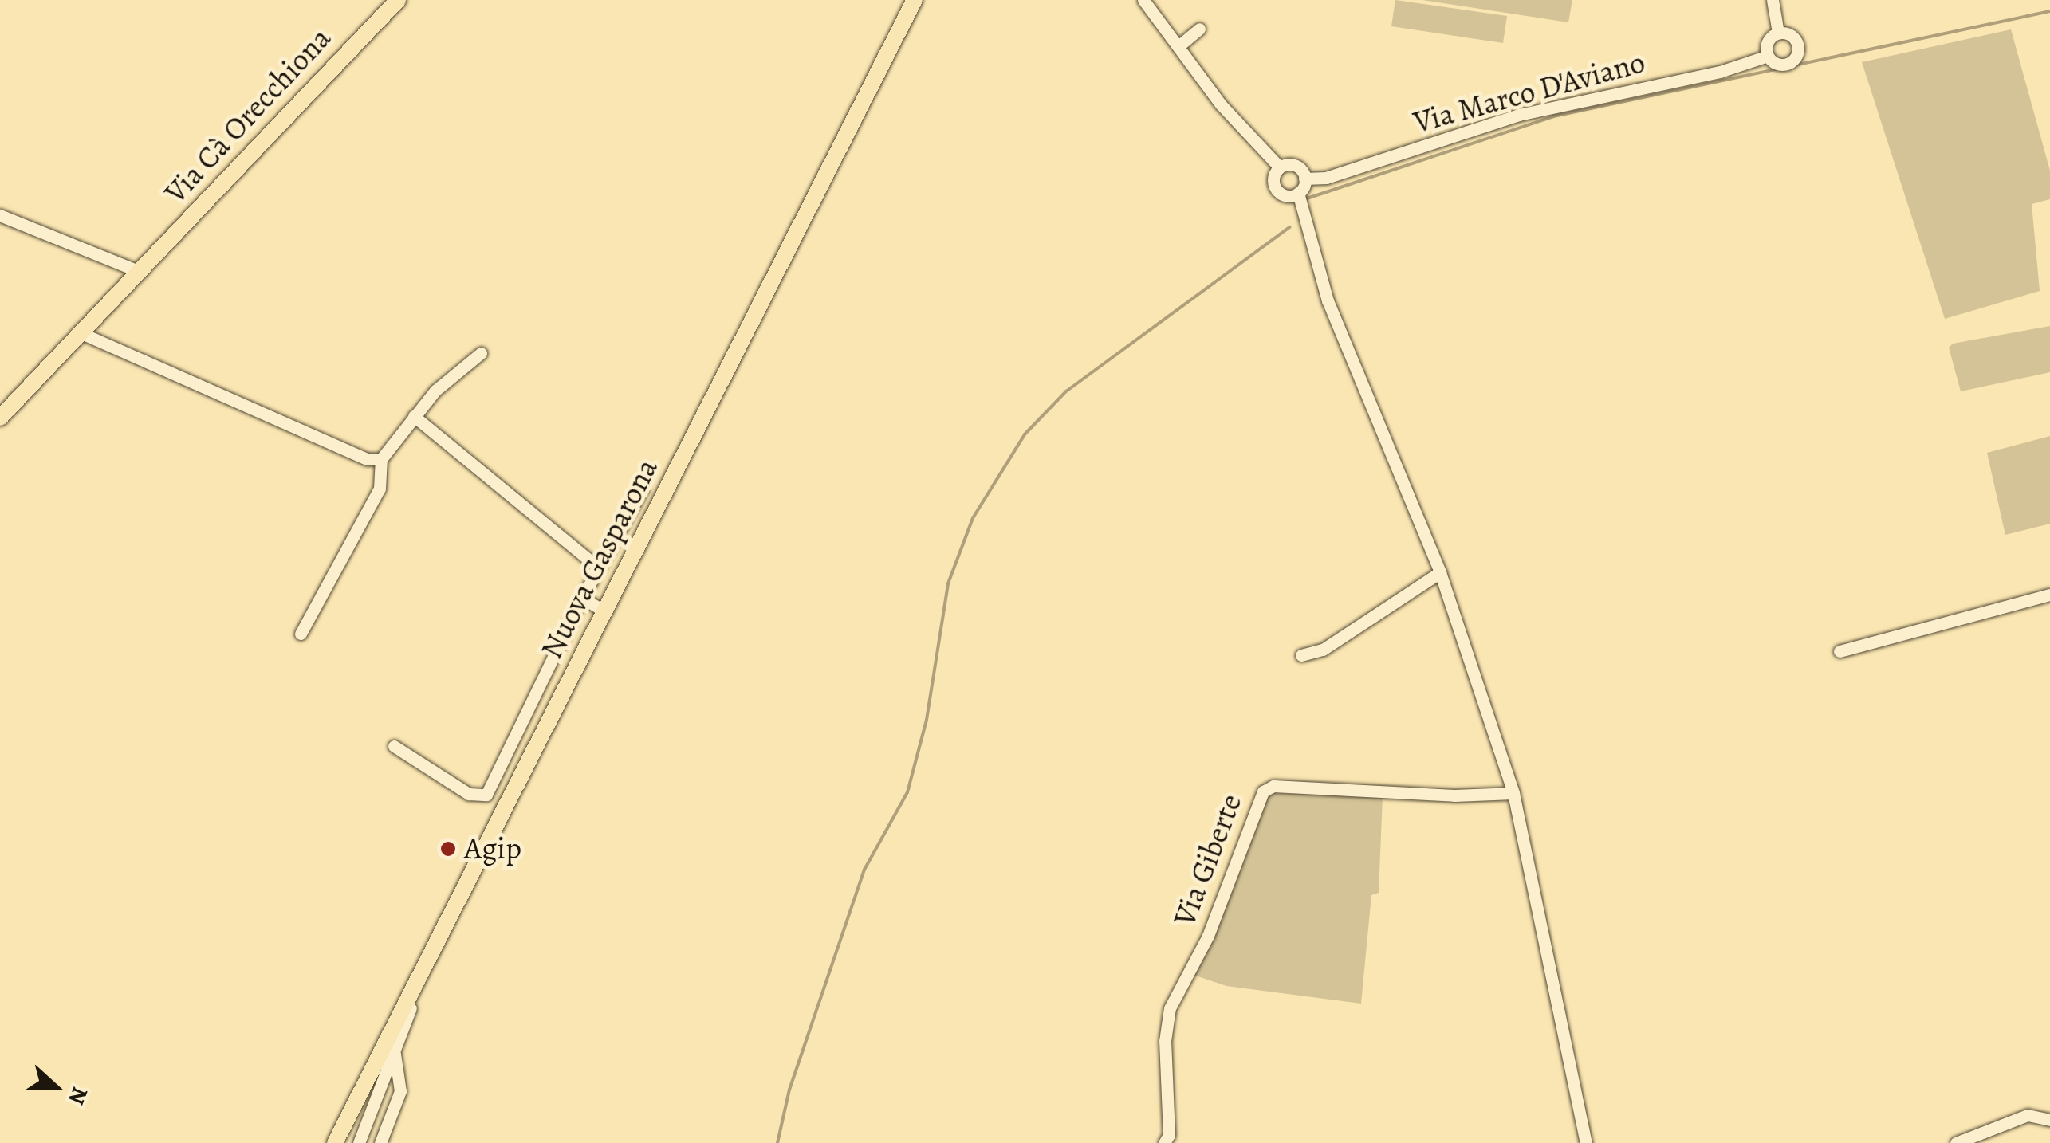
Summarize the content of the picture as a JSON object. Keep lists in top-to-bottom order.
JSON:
{
  "streets": {
    "main road": ["Via Cà Orecchiona", "Nuova Gasparona"],
    "street": ["Via Marco D'Aviano", "Via Giberte"]
  },
  "places": ["Agip"],
  "north": "right"
}
